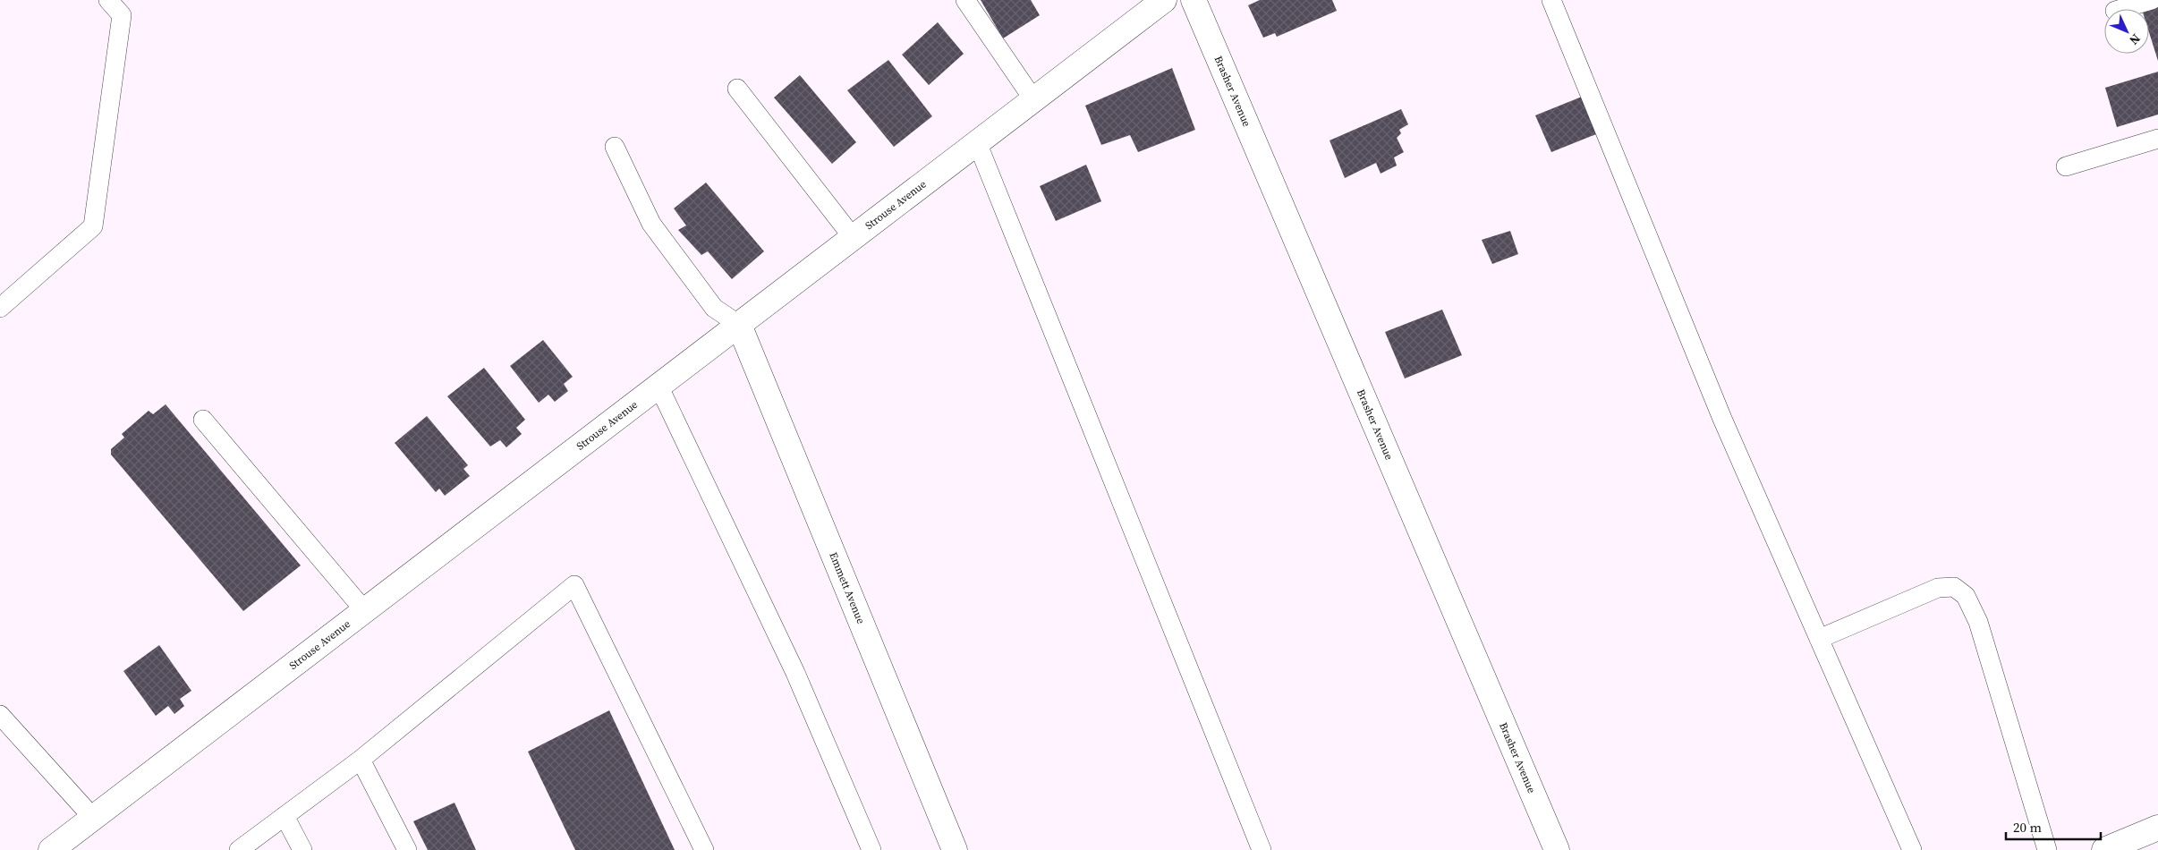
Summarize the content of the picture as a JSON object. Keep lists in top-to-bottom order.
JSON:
{
  "streets": {
    "street": ["Brasher Avenue", "Strouse Avenue", "Emmett Avenue"]
  },
  "crossings": [
    ["Strouse Avenue", "Emmett Avenue"]
  ],
  "scale_bar": "20 m",
  "north": "bottom right"
}
